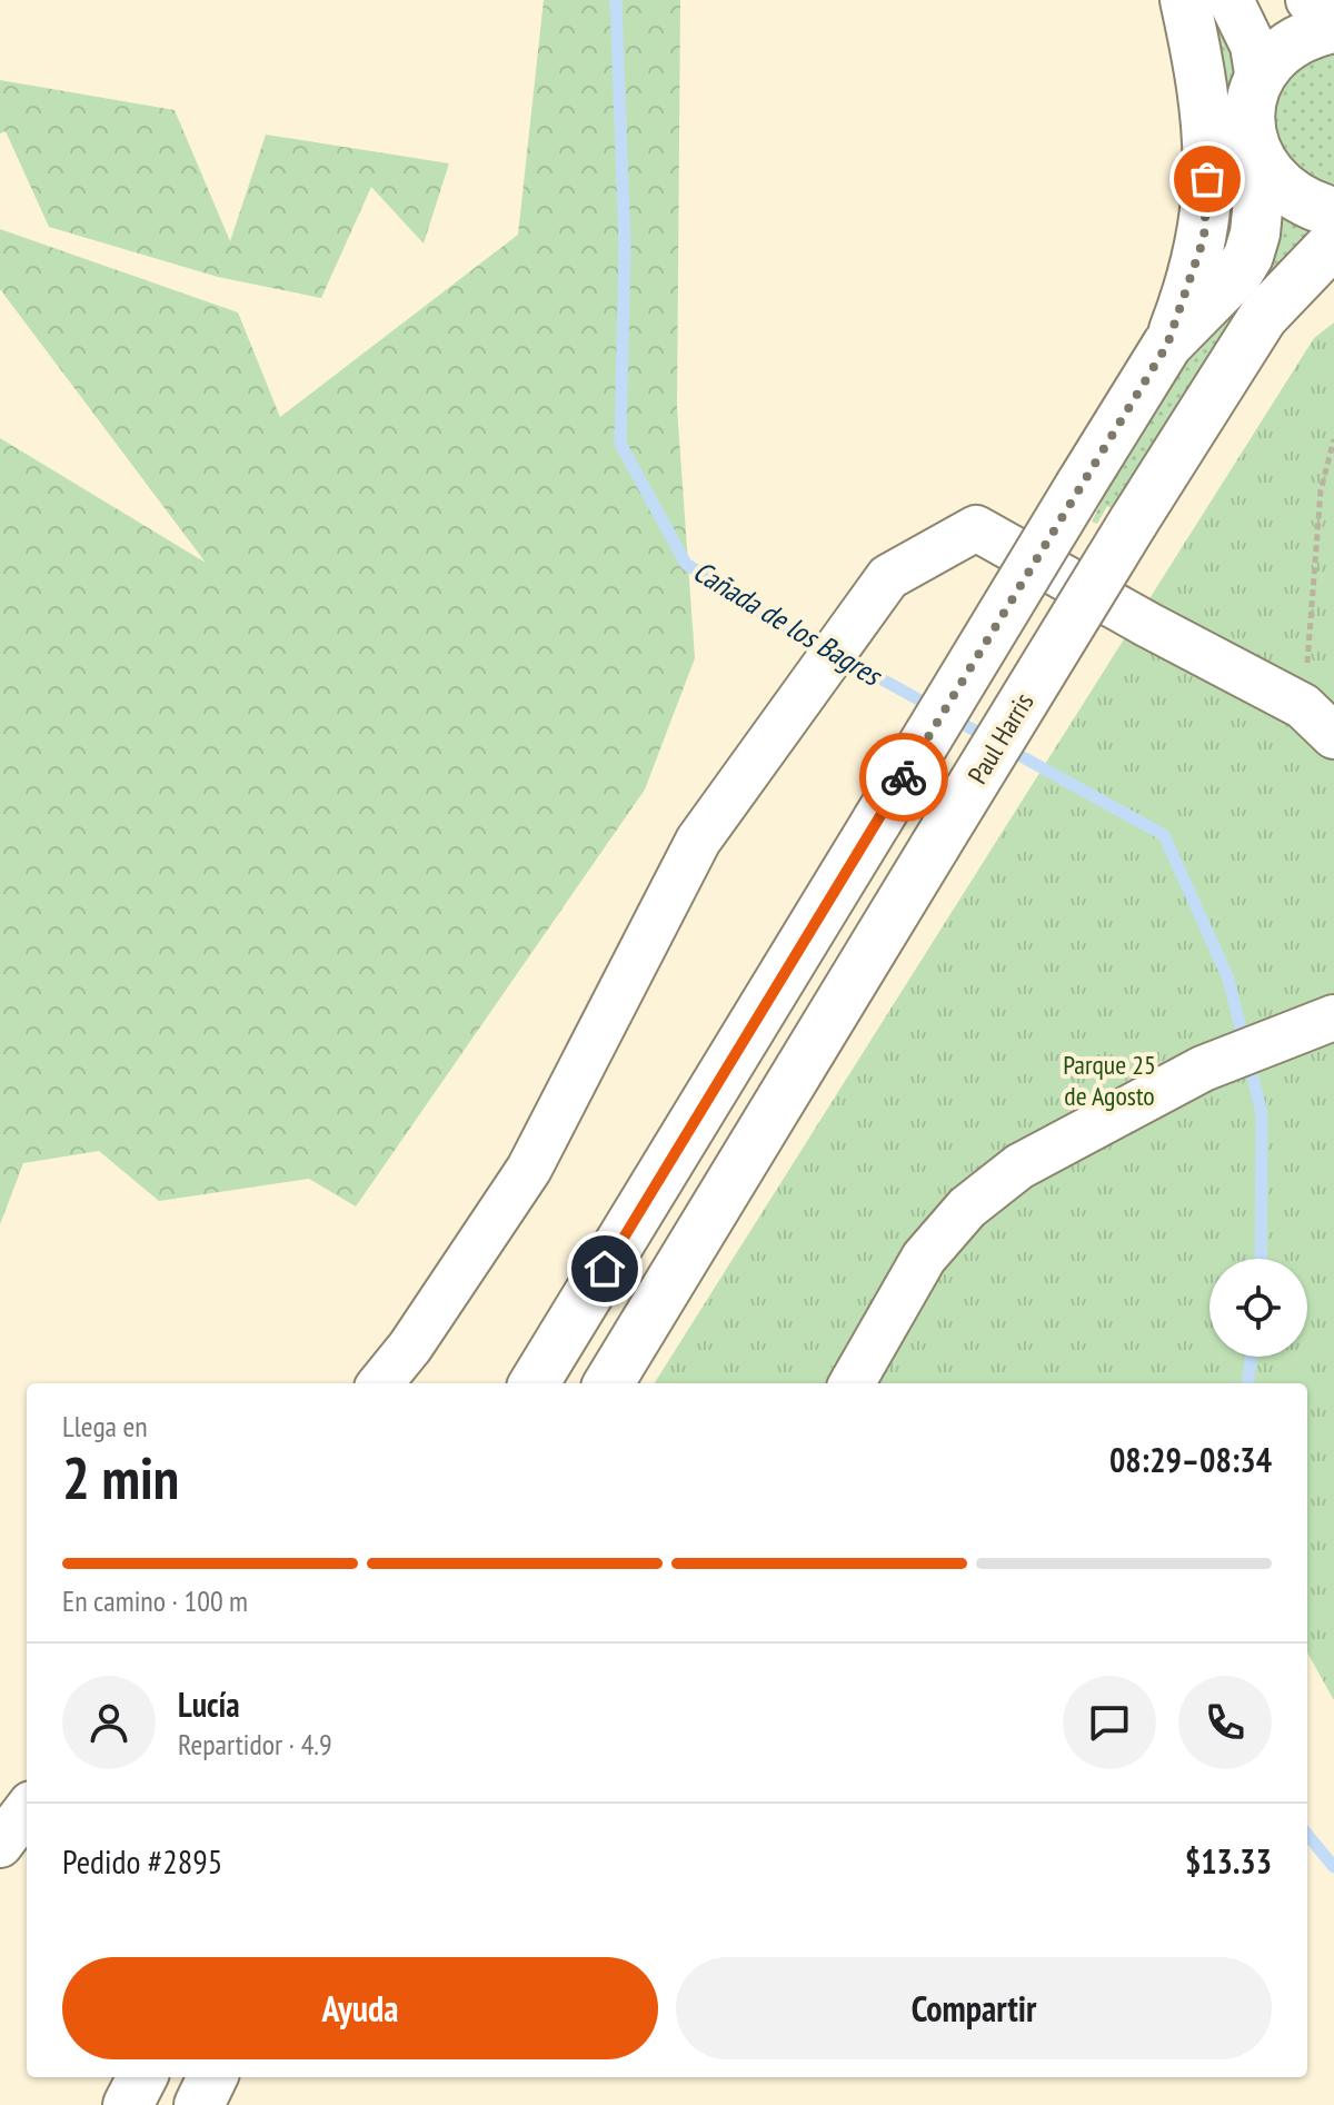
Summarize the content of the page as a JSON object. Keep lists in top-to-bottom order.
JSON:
{
  "streets": {
    "main road": ["Paul Harris"]
  },
  "water": ["Cañada de los Bagres"],
  "parks": ["Parque 25 de Agosto"],
  "page": {
    "heading": ["2 min", "Llega en", "08:29–08:34"],
    "panel": [
      "Lucía",
      "Repartidor · 4.9",
      "Pedido #2895",
      "$13.33"
    ],
    "bar": "En camino · 100 m",
    "buttons": ["Ayuda", "Compartir"]
  }
}
